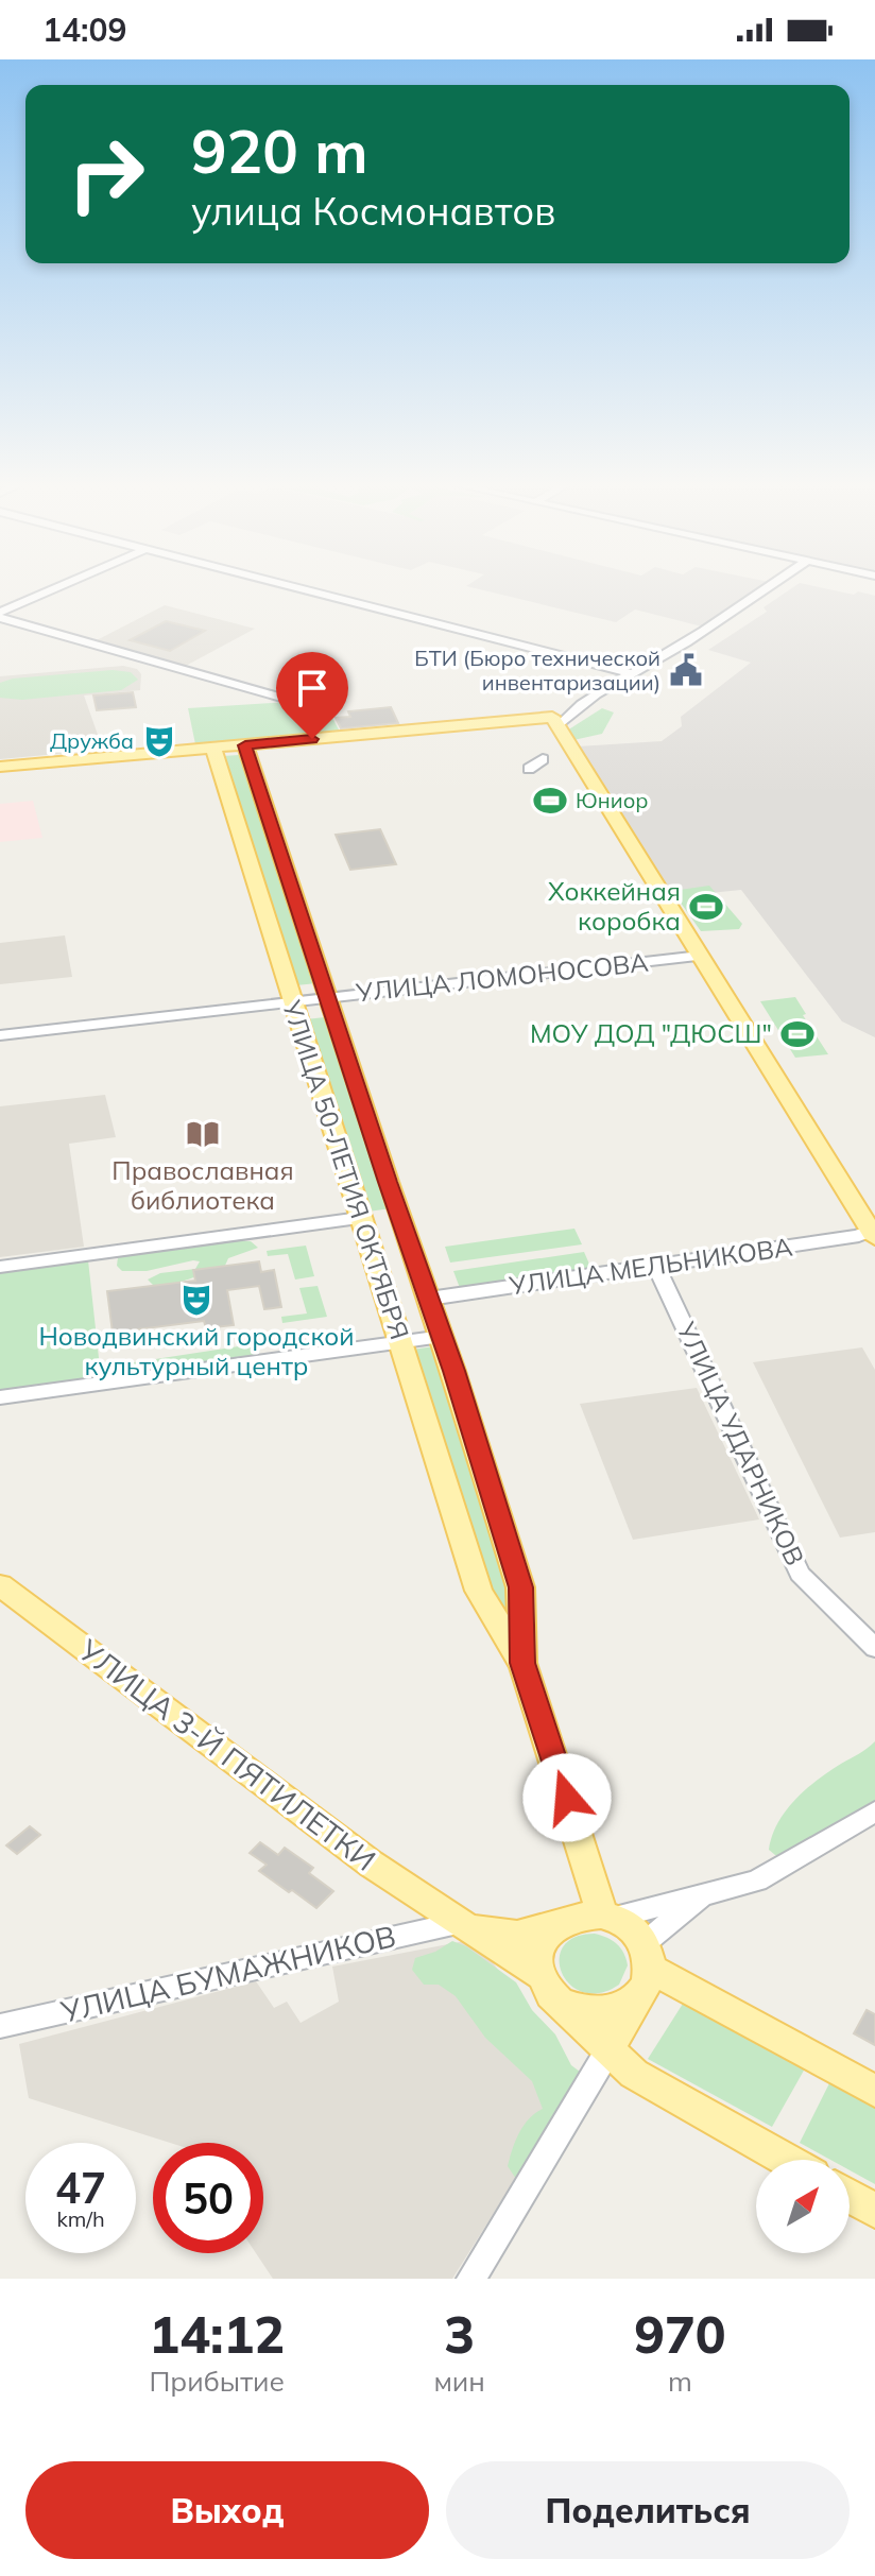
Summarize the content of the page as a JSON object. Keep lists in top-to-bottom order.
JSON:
{
  "streets": {
    "main road": ["УЛИЦА 50-ЛЕТИЯ ОКТЯБРЯ", "УЛИЦА 3-Й ПЯТИЛЕТКИ"],
    "street": [
      "УЛИЦА ЛОМОНОСОВА",
      "УЛИЦА МЕЛЬНИКОВА",
      "УЛИЦА УДАРНИКОВ",
      "УЛИЦА БУМАЖНИКОВ"
    ]
  },
  "crossings": [
    ["УЛИЦА ЛОМОНОСОВА", "УЛИЦА 50-ЛЕТИЯ ОКТЯБРЯ"],
    ["УЛИЦА 50-ЛЕТИЯ ОКТЯБРЯ", "УЛИЦА МЕЛЬНИКОВА"],
    ["УЛИЦА 50-ЛЕТИЯ ОКТЯБРЯ", "УЛИЦА 3-Й ПЯТИЛЕТКИ"],
    ["УЛИЦА МЕЛЬНИКОВА", "УЛИЦА УДАРНИКОВ"],
    ["УЛИЦА 3-Й ПЯТИЛЕТКИ", "УЛИЦА БУМАЖНИКОВ"]
  ],
  "places": {
    "public building": ["БТИ (Бюро технической инвентаризации)"],
    "theatre": ["Дружба", "Новодвинский городской культурный центр"],
    "sports": ["Юниор", "Хоккейная коробка", "МОУ ДОД \"ДЮСШ\""],
    "library": ["Православная библиотека"]
  },
  "north": "top right",
  "page": {
    "status": "14:09",
    "turn": ["920 m", "улица Космонавтов"],
    "speed": "47 km/h",
    "limit": "50",
    "eta": [
      "14:12",
      "Прибытие",
      "3",
      "мин",
      "970",
      "m"
    ],
    "buttons": ["Выход", "Поделиться"]
  }
}
